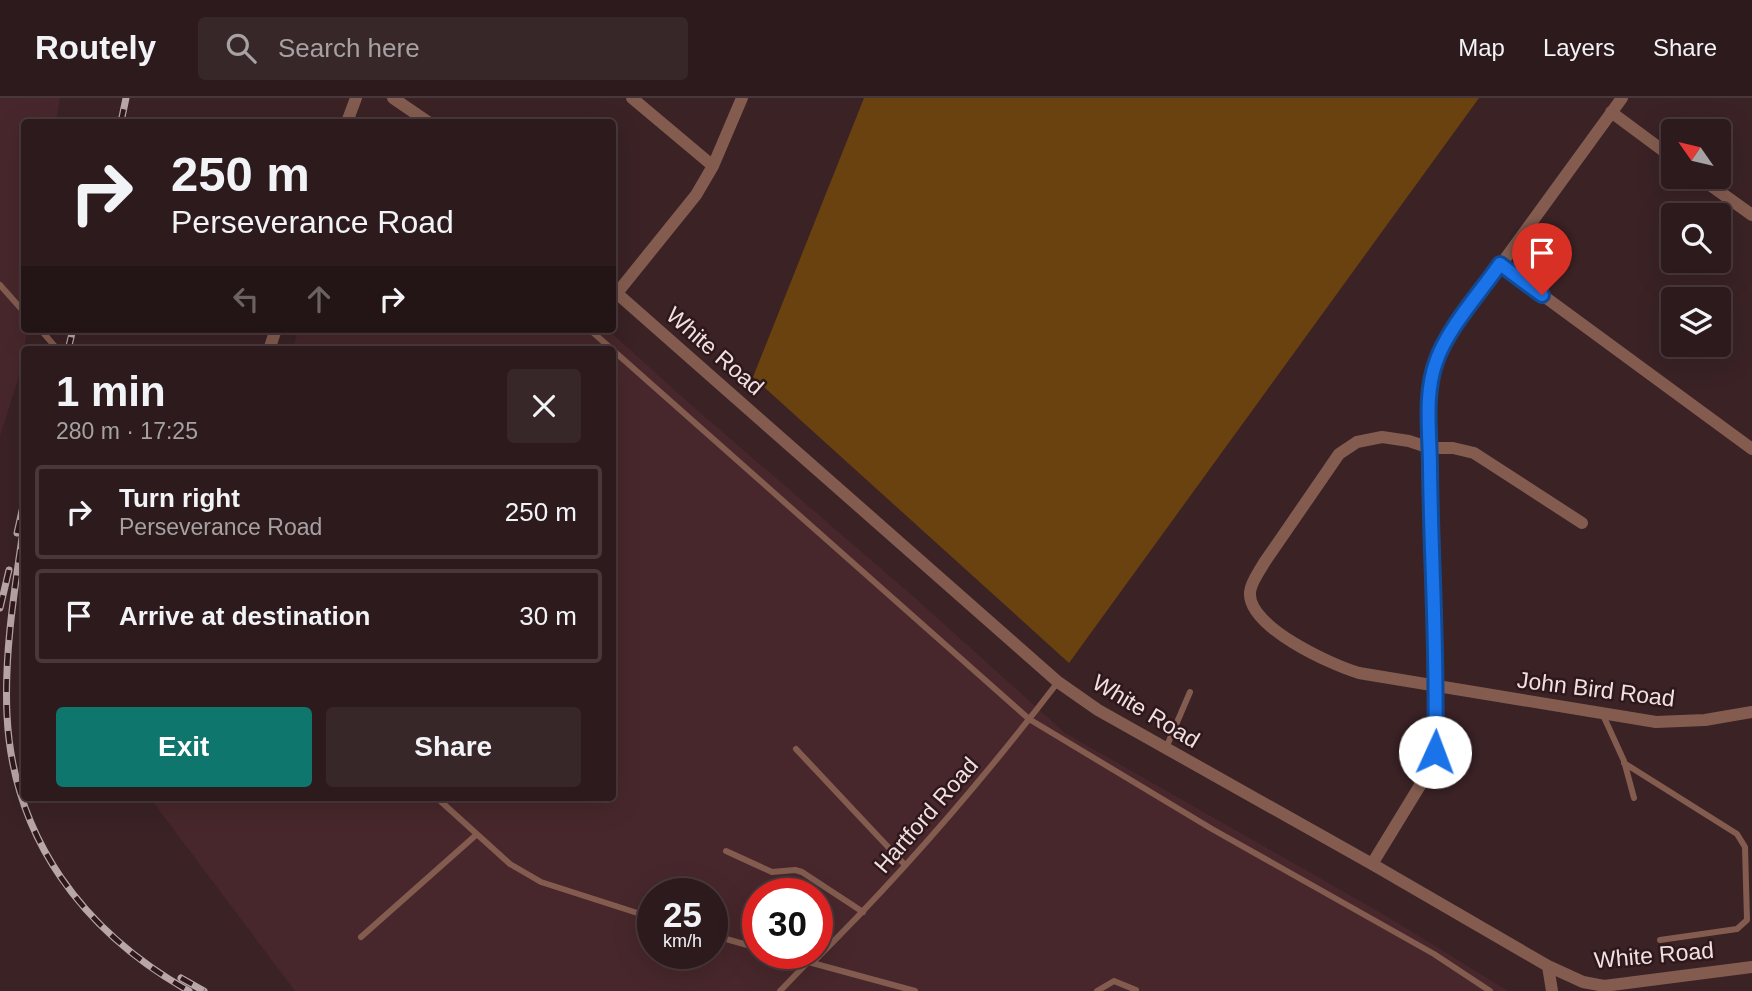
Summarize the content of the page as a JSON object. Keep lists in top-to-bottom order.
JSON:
{
  "streets": {
    "street": ["White Road", "John Bird Road"],
    "lane": ["Hartford Road"]
  },
  "crossings": [
    ["White Road", "Hartford Road"]
  ],
  "north": "top left",
  "page": {
    "header": "Routely",
    "search": "Search here",
    "nav": ["Map", "Layers", "Share"],
    "turn": ["250 m", "Perseverance Road"],
    "heading": ["1 min", "280 m · 17:25"],
    "list": [
      {
        "name": "Turn right",
        "note": "Perseverance Road",
        "value": "250 m"
      },
      {
        "name": "Arrive at destination",
        "value": "30 m"
      }
    ],
    "buttons": ["Exit", "Share"],
    "speed": "25 km/h",
    "limit": "30"
  }
}
